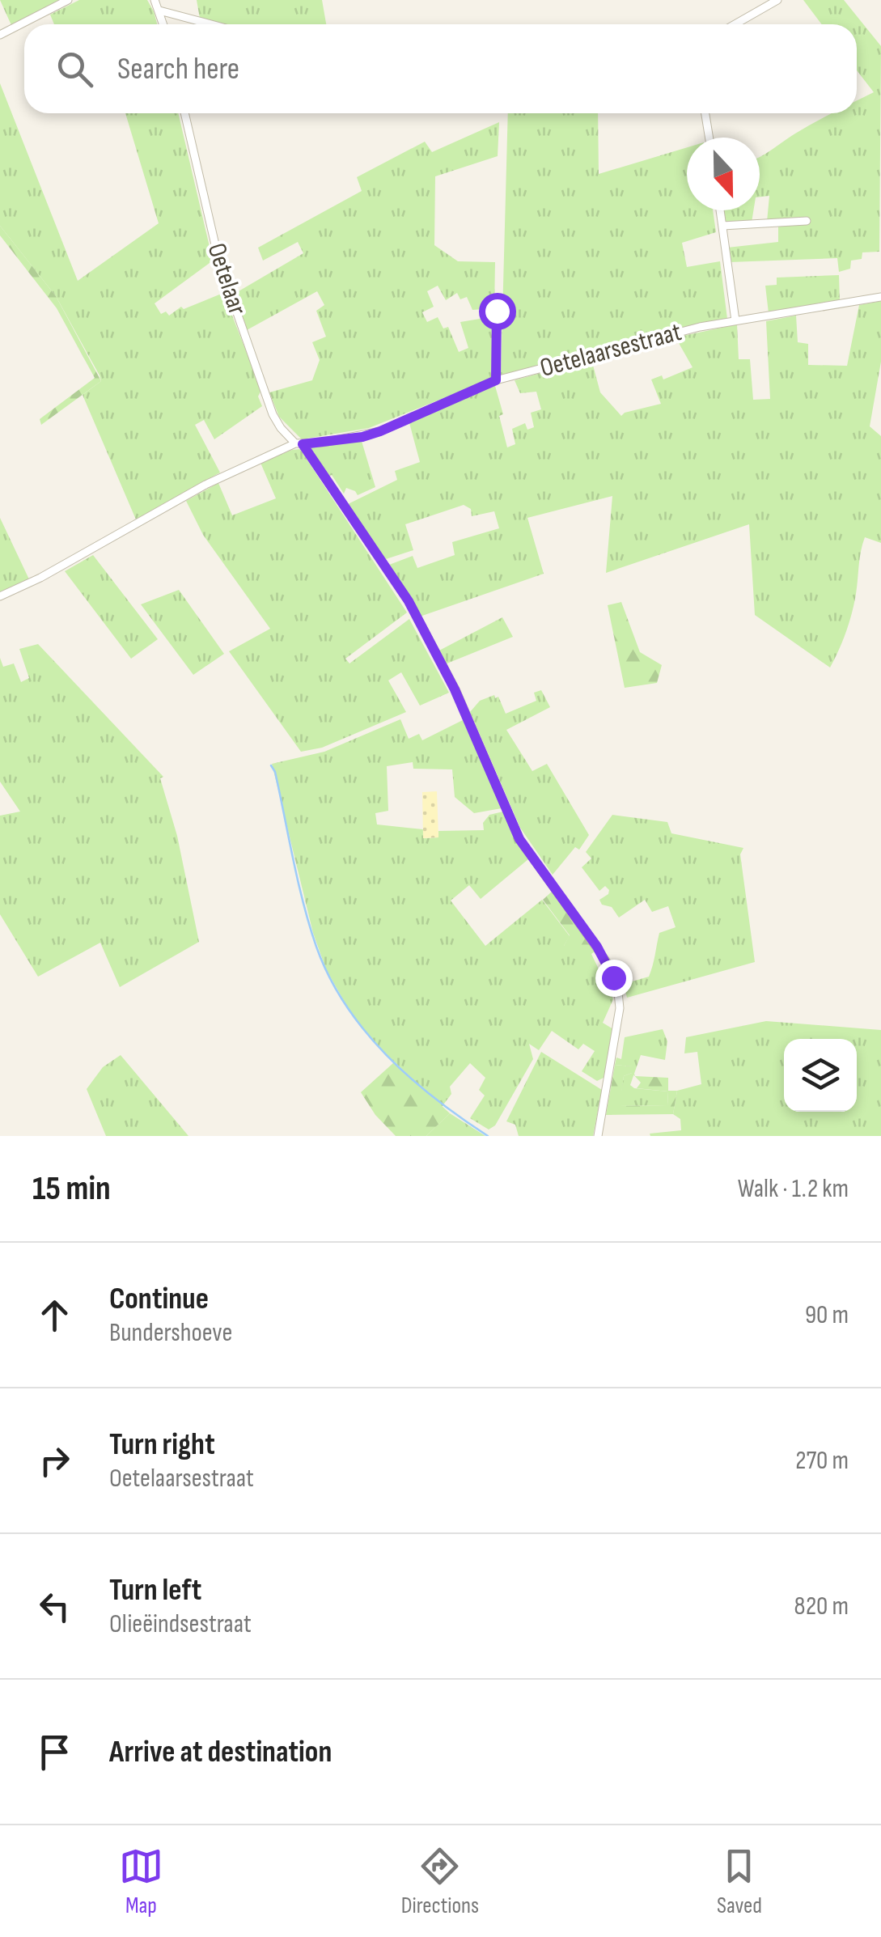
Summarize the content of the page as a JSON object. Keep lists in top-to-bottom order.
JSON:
{
  "streets": {
    "street": ["Oetelaar", "Oetelaarsestraat"]
  },
  "crossings": [
    ["Oetelaar", "Oetelaarsestraat"]
  ],
  "north": "bottom",
  "page": {
    "search": "Search here",
    "heading": ["15 min", "Walk · 1.2 km"],
    "list": [
      ["Continue", "Bundershoeve", "90 m"],
      ["Turn right", "Oetelaarsestraat", "270 m"],
      ["Turn left", "Olieëindsestraat", "820 m"],
      "Arrive at destination"
    ],
    "nav": ["Map", "Directions", "Saved"]
  }
}
